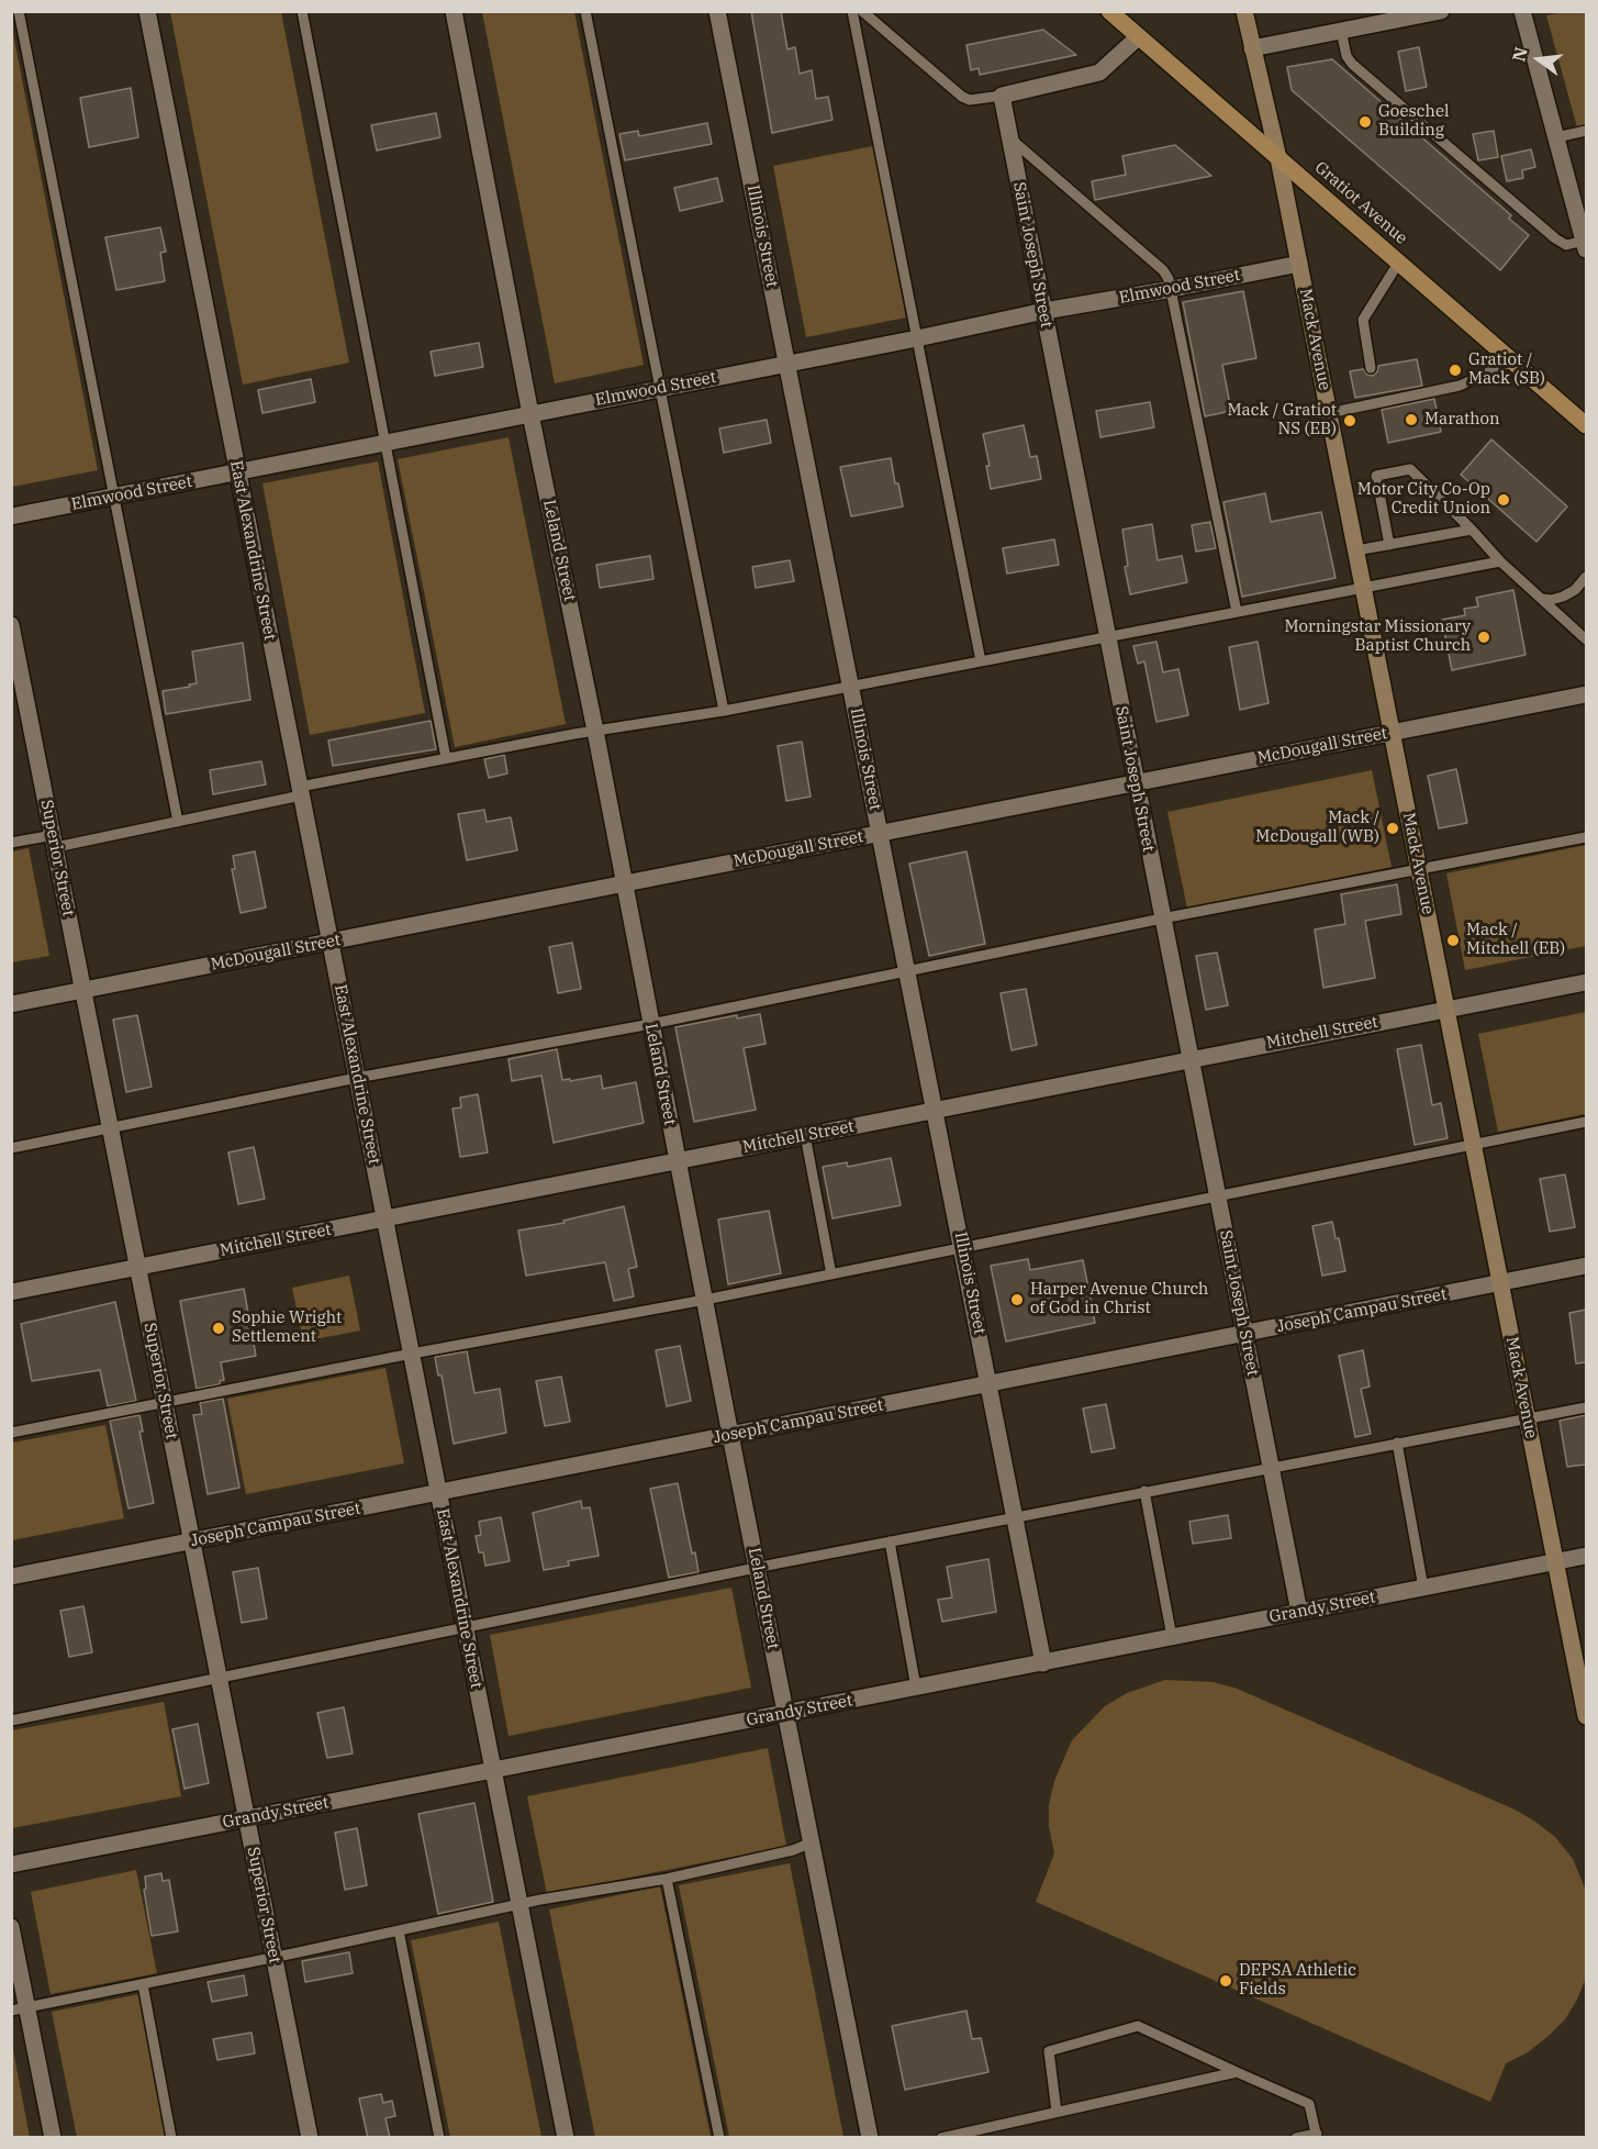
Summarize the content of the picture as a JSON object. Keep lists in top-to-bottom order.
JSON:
{
  "streets": {
    "main road": ["Gratiot Avenue", "Mack Avenue"],
    "street": [
      "Illinois Street",
      "Saint Joseph Street",
      "Elmwood Street",
      "East Alexandrine Street",
      "Leland Street",
      "McDougall Street",
      "Superior Street",
      "Mitchell Street",
      "Joseph Campau Street",
      "Grandy Street"
    ]
  },
  "crossings": [
    ["Gratiot Avenue", "Mack Avenue"],
    ["Illinois Street", "Elmwood Street"],
    ["Illinois Street", "McDougall Street"],
    ["Illinois Street", "Mitchell Street"],
    ["Illinois Street", "Joseph Campau Street"],
    ["Illinois Street", "Grandy Street"],
    ["Saint Joseph Street", "Elmwood Street"],
    ["Saint Joseph Street", "McDougall Street"],
    ["Saint Joseph Street", "Mitchell Street"],
    ["Saint Joseph Street", "Joseph Campau Street"],
    ["Saint Joseph Street", "Grandy Street"],
    ["Elmwood Street", "Mack Avenue"],
    ["Elmwood Street", "East Alexandrine Street"],
    ["Elmwood Street", "Leland Street"],
    ["Mack Avenue", "McDougall Street"],
    ["Mack Avenue", "Mitchell Street"],
    ["Mack Avenue", "Joseph Campau Street"],
    ["Mack Avenue", "Grandy Street"],
    ["East Alexandrine Street", "McDougall Street"],
    ["East Alexandrine Street", "Mitchell Street"],
    ["East Alexandrine Street", "Joseph Campau Street"],
    ["East Alexandrine Street", "Grandy Street"],
    ["Leland Street", "McDougall Street"],
    ["Leland Street", "Mitchell Street"],
    ["Leland Street", "Joseph Campau Street"],
    ["Leland Street", "Grandy Street"],
    ["McDougall Street", "Superior Street"],
    ["Superior Street", "Mitchell Street"],
    ["Superior Street", "Joseph Campau Street"],
    ["Superior Street", "Grandy Street"]
  ],
  "places": [
    "Goeschel Building",
    "Gratiot / Mack (SB)",
    "Marathon",
    "Mack / Gratiot NS (EB)",
    "Motor City Co-Op Credit Union",
    "Morningstar Missionary Baptist Church",
    "Mack / McDougall (WB)",
    "Mack / Mitchell (EB)",
    "Harper Avenue Church of God in Christ",
    "Sophie Wright Settlement",
    "DEPSA Athletic Fields"
  ],
  "north": "left"
}
